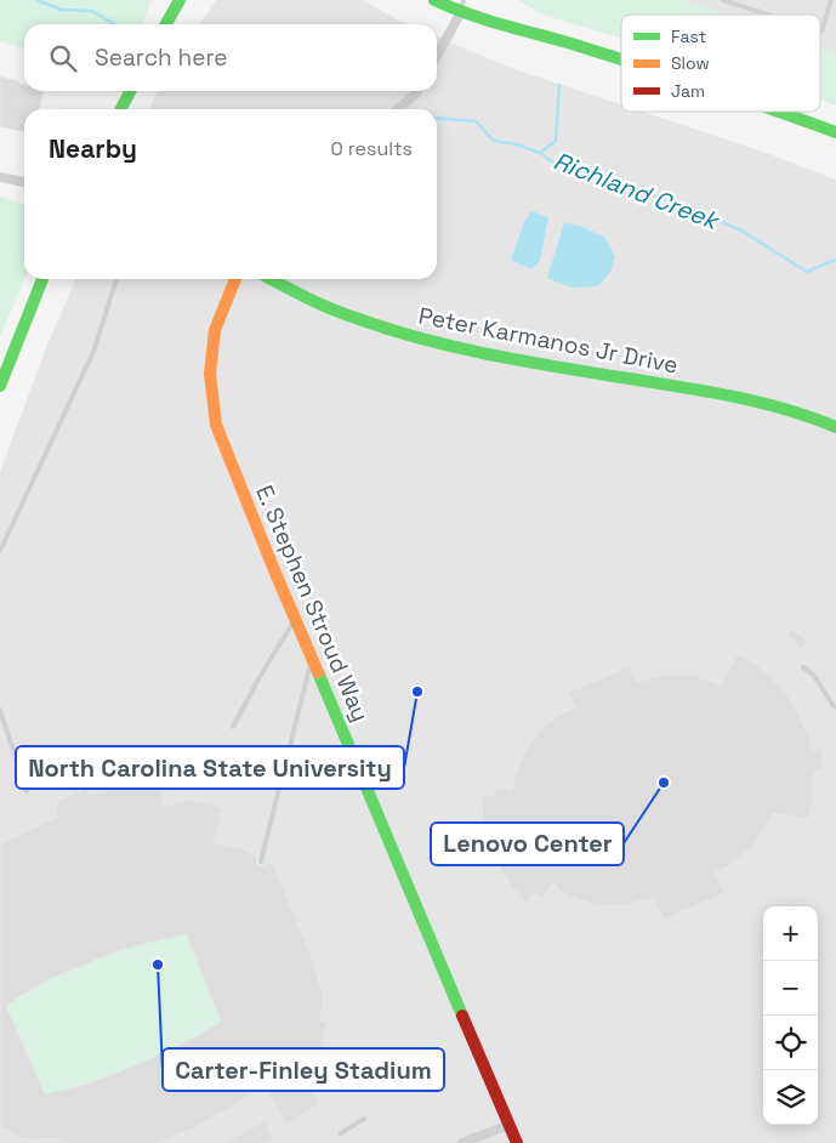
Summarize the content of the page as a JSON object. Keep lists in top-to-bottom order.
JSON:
{
  "streets": {
    "street": ["Peter Karmanos Jr Drive", "E. Stephen Stroud Way"]
  },
  "water": ["Richland Creek"],
  "places": ["North Carolina State University", "Lenovo Center", "Carter-Finley Stadium"],
  "legend": ["Fast", "Slow", "Jam"],
  "page": {
    "search": "Search here",
    "heading": ["Nearby", "0 results"],
    "map_buttons": ["+", "−"]
  }
}
